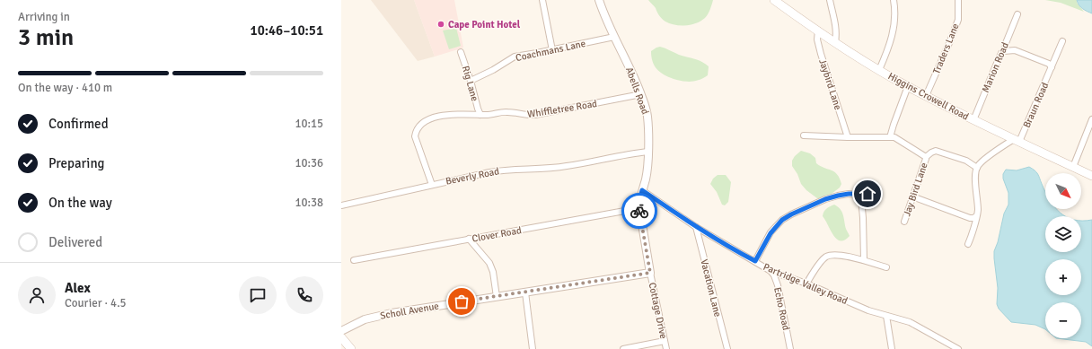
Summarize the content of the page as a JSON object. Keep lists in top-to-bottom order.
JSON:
{
  "streets": {
    "main road": ["Higgins Crowell Road"],
    "street": [
      "Traders Lane",
      "Coachmans Lane",
      "Marion Road",
      "Rig Lane",
      "Jaybird Lane",
      "Abells Road",
      "Braun Road",
      "Whiffletree Road",
      "Beverly Road",
      "Jay Bird Lane",
      "Clover Road",
      "Partridge Valley Road",
      "Vacation Lane",
      "Echo Road",
      "Scholl Avenue",
      "Cottage Drive"
    ]
  },
  "crossings": [
    ["Traders Lane", "Higgins Crowell Road"],
    ["Coachmans Lane", "Rig Lane"],
    ["Coachmans Lane", "Abells Road"],
    ["Marion Road", "Higgins Crowell Road"],
    ["Rig Lane", "Whiffletree Road"],
    ["Jaybird Lane", "Higgins Crowell Road"],
    ["Abells Road", "Whiffletree Road"],
    ["Abells Road", "Beverly Road"],
    ["Abells Road", "Clover Road"],
    ["Abells Road", "Partridge Valley Road"],
    ["Abells Road", "Cottage Drive"],
    ["Higgins Crowell Road", "Braun Road"],
    ["Whiffletree Road", "Beverly Road"],
    ["Clover Road", "Cottage Drive"],
    ["Partridge Valley Road", "Vacation Lane"],
    ["Partridge Valley Road", "Echo Road"],
    ["Scholl Avenue", "Cottage Drive"]
  ],
  "places": ["Cape Point Hotel"],
  "north": "bottom right",
  "page": {
    "heading": ["3 min", "Arriving in", "10:46–10:51"],
    "panel": ["Alex", "Courier · 4.5"],
    "bar": "On the way · 410 m",
    "list": [
      ["Confirmed", "10:15"],
      ["Preparing", "10:36"],
      ["On the way", "10:38"],
      "Delivered"
    ],
    "map_buttons": ["+", "−"]
  }
}
